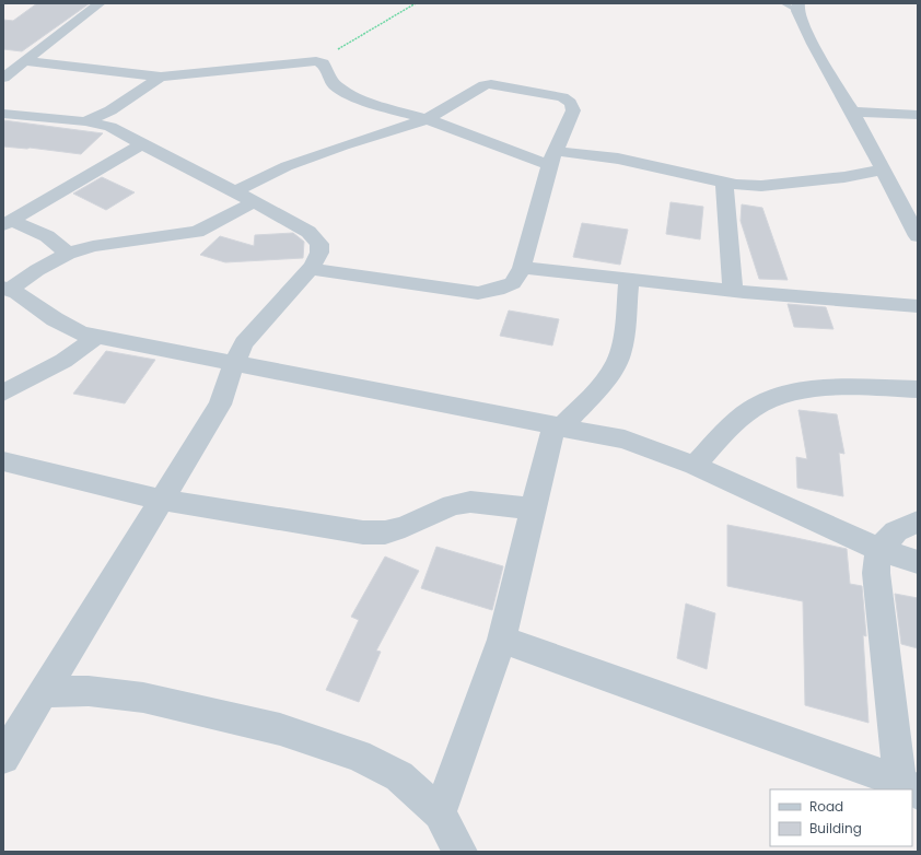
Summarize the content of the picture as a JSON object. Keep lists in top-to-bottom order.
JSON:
{
  "legend": ["Road", "Building"]
}
